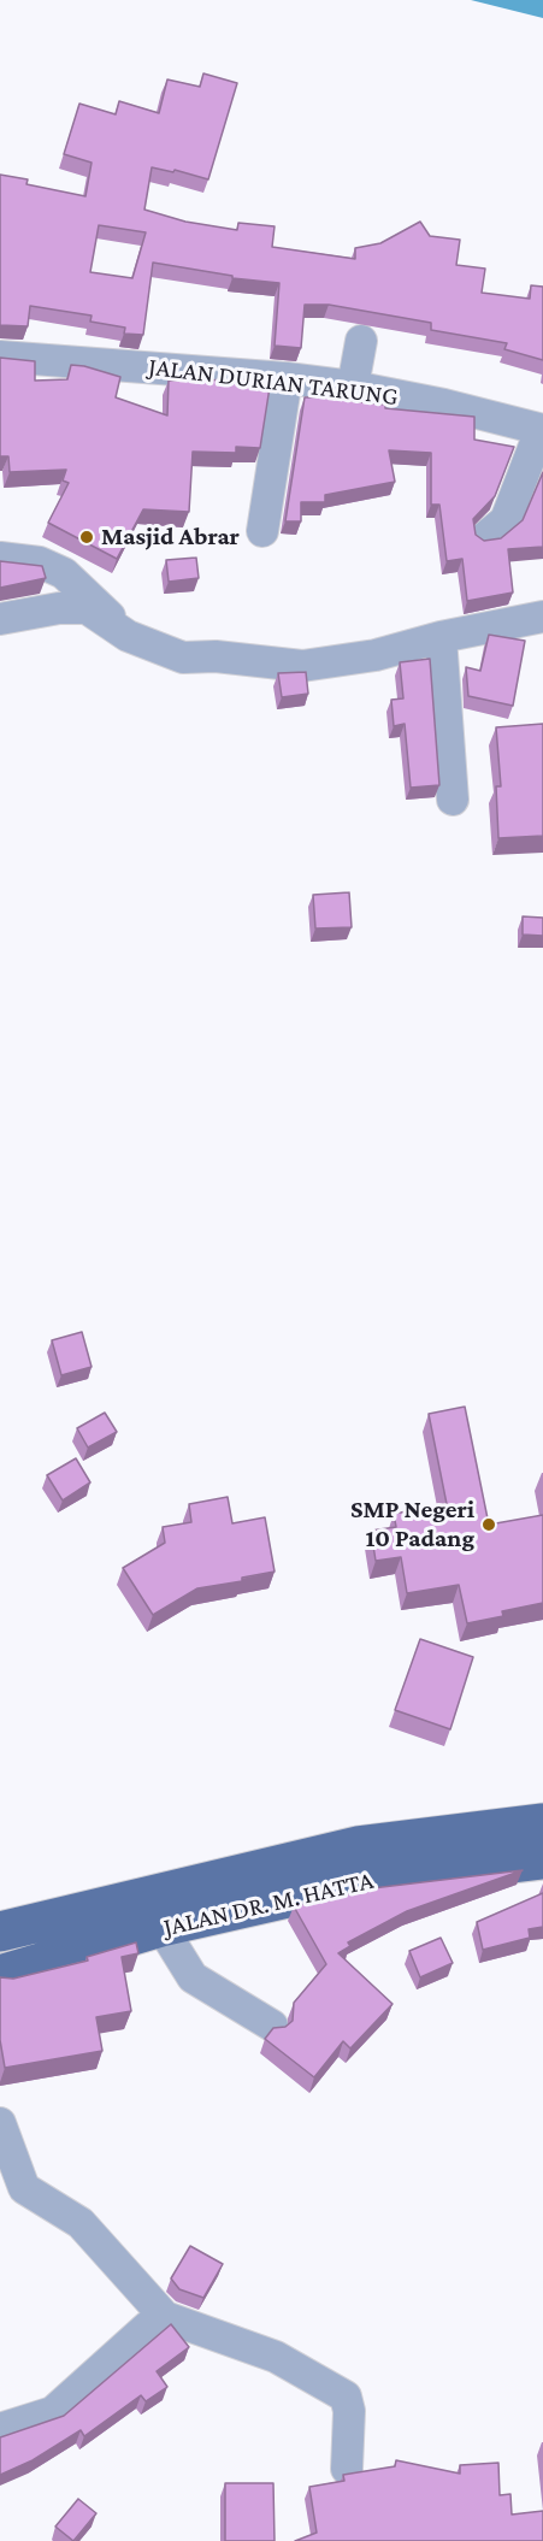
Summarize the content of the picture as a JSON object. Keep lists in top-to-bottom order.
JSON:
{
  "streets": {
    "main road": ["JALAN DR. M. HATTA"],
    "street": ["JALAN DURIAN TARUNG"]
  },
  "places": ["Masjid Abrar", "SMP Negeri 10 Padang"]
}
